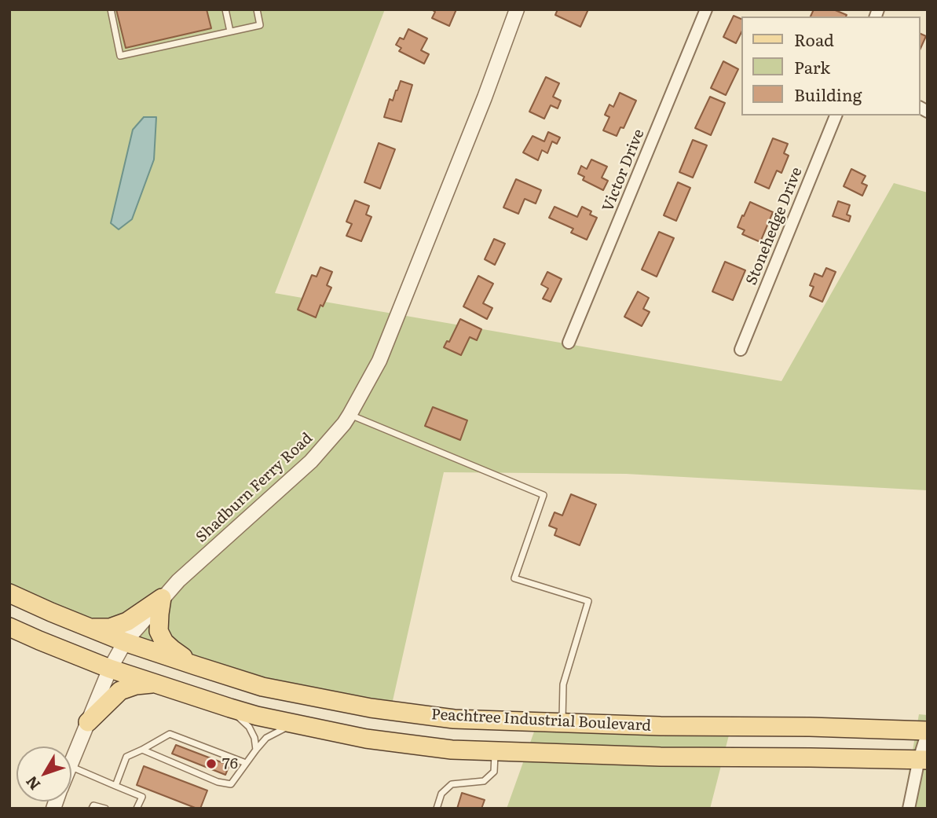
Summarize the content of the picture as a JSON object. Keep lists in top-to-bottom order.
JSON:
{
  "streets": {
    "main road": ["Peachtree Industrial Boulevard"],
    "street": ["Victor Drive", "Stonehedge Drive", "Shadburn Ferry Road"]
  },
  "crossings": [
    ["Shadburn Ferry Road", "Peachtree Industrial Boulevard"]
  ],
  "places": ["76"],
  "legend": ["Road", "Park", "Building"],
  "north": "bottom left"
}
